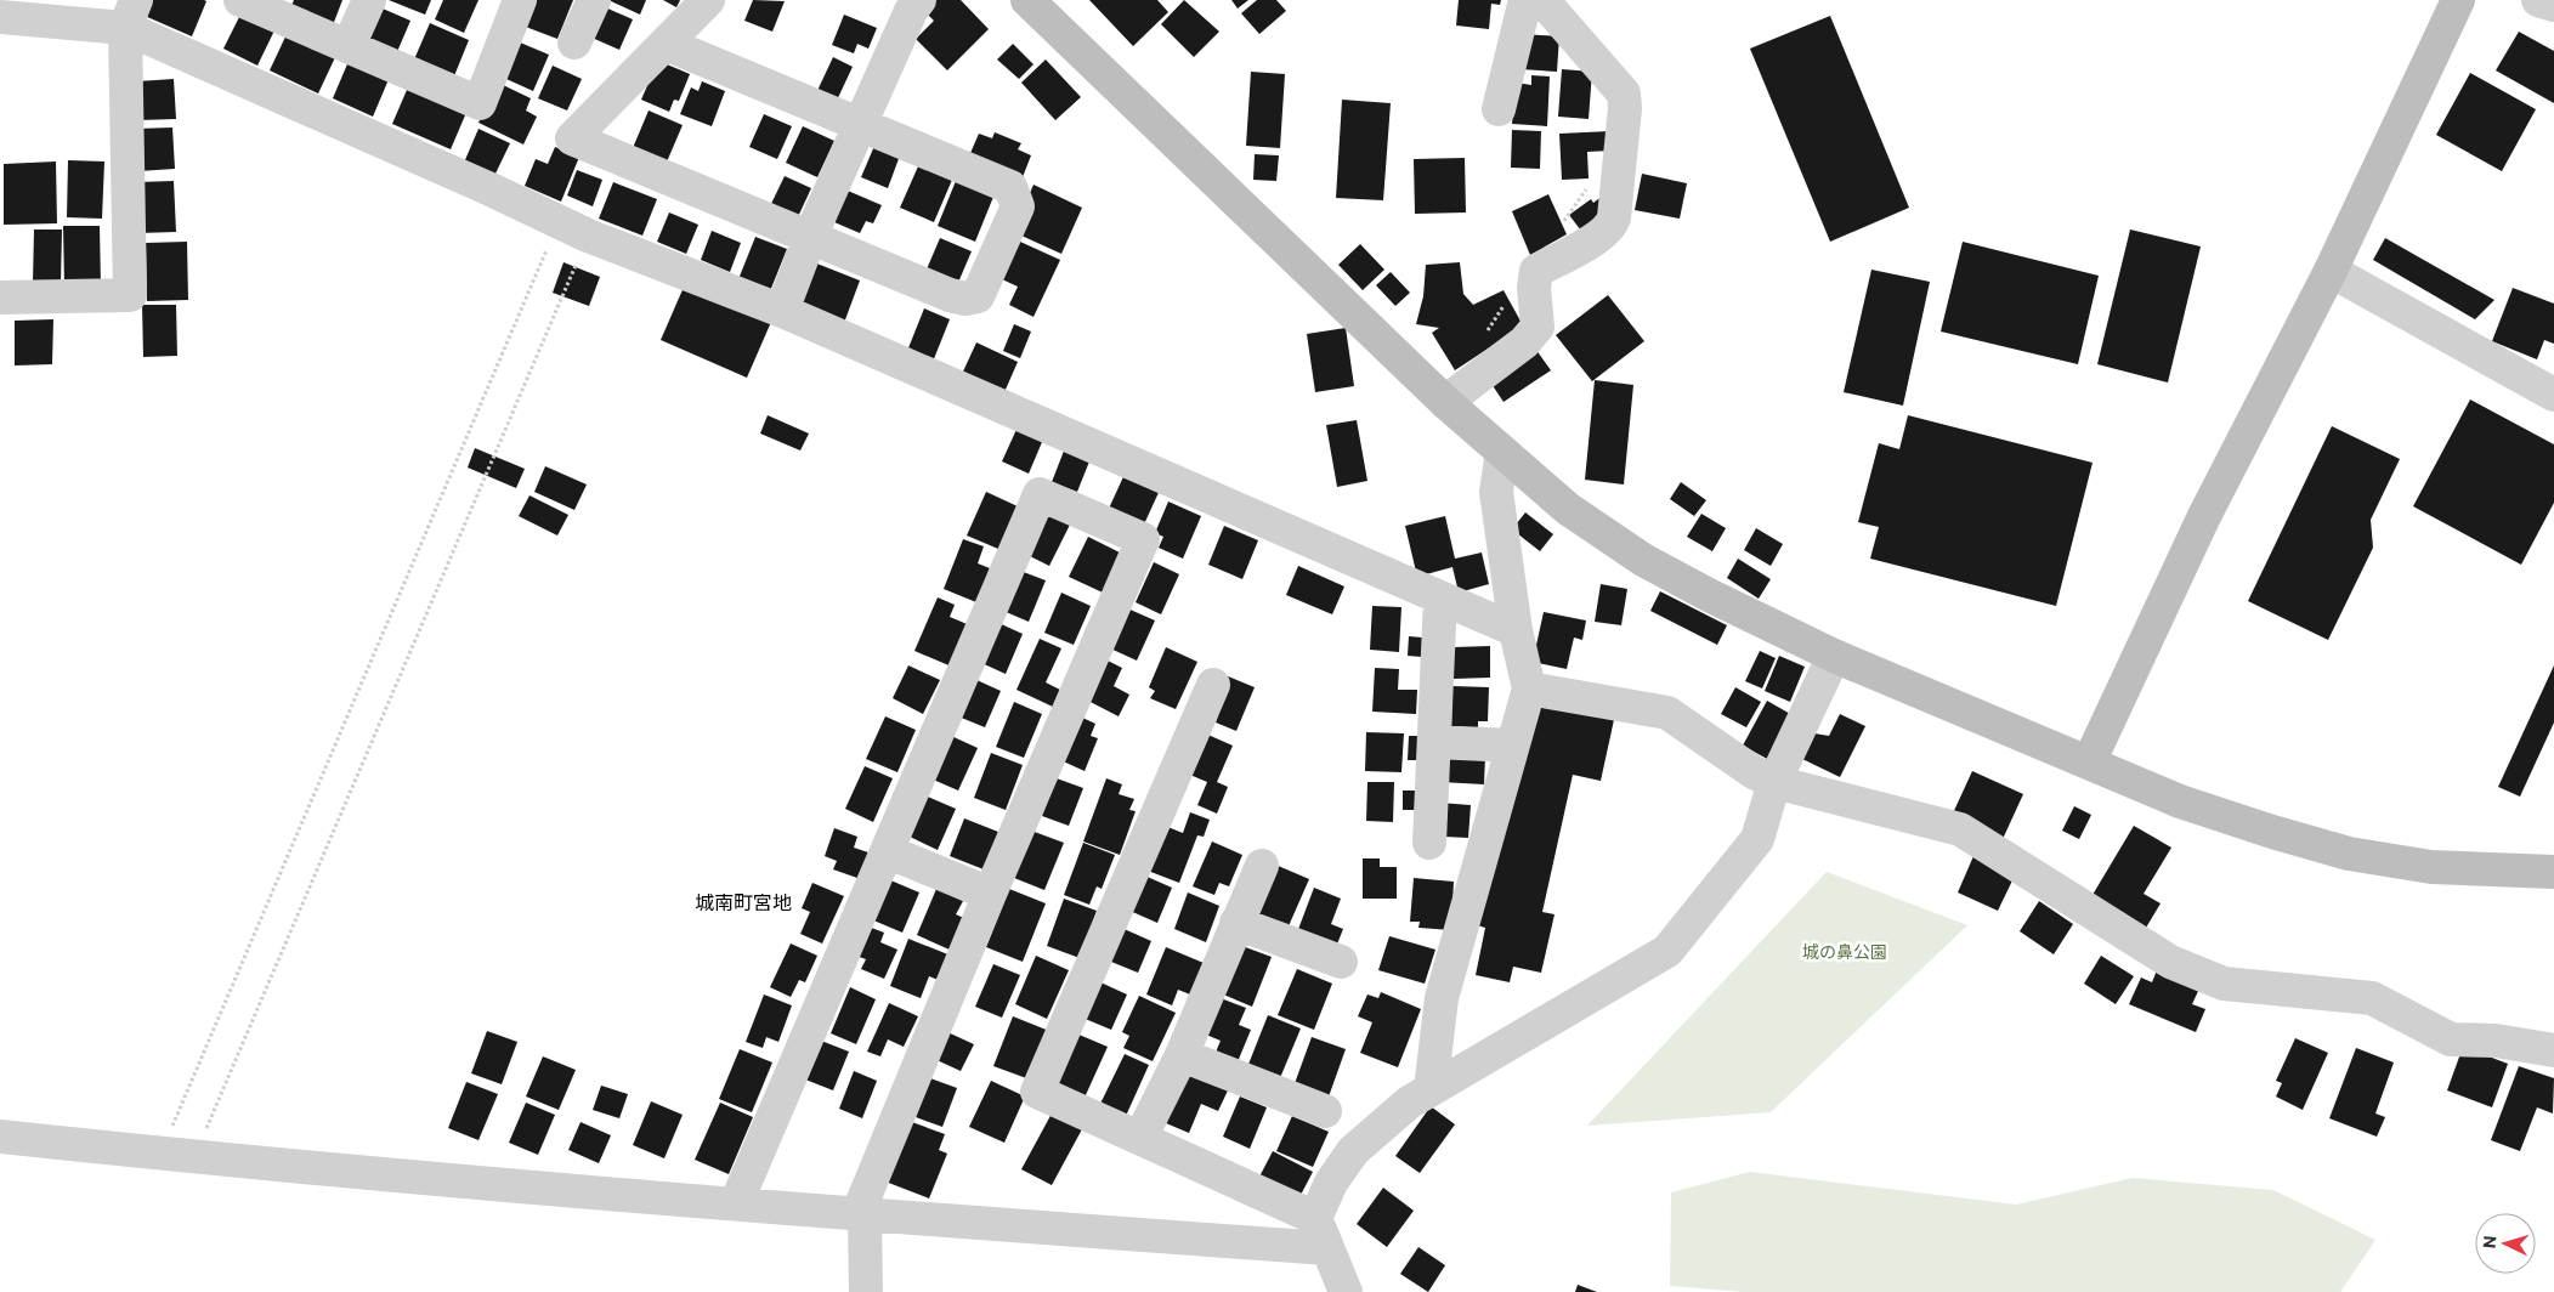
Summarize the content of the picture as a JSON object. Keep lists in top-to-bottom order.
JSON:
{
  "districts": ["城南町宮地"],
  "parks": ["城の鼻公園"],
  "north": "left"
}
